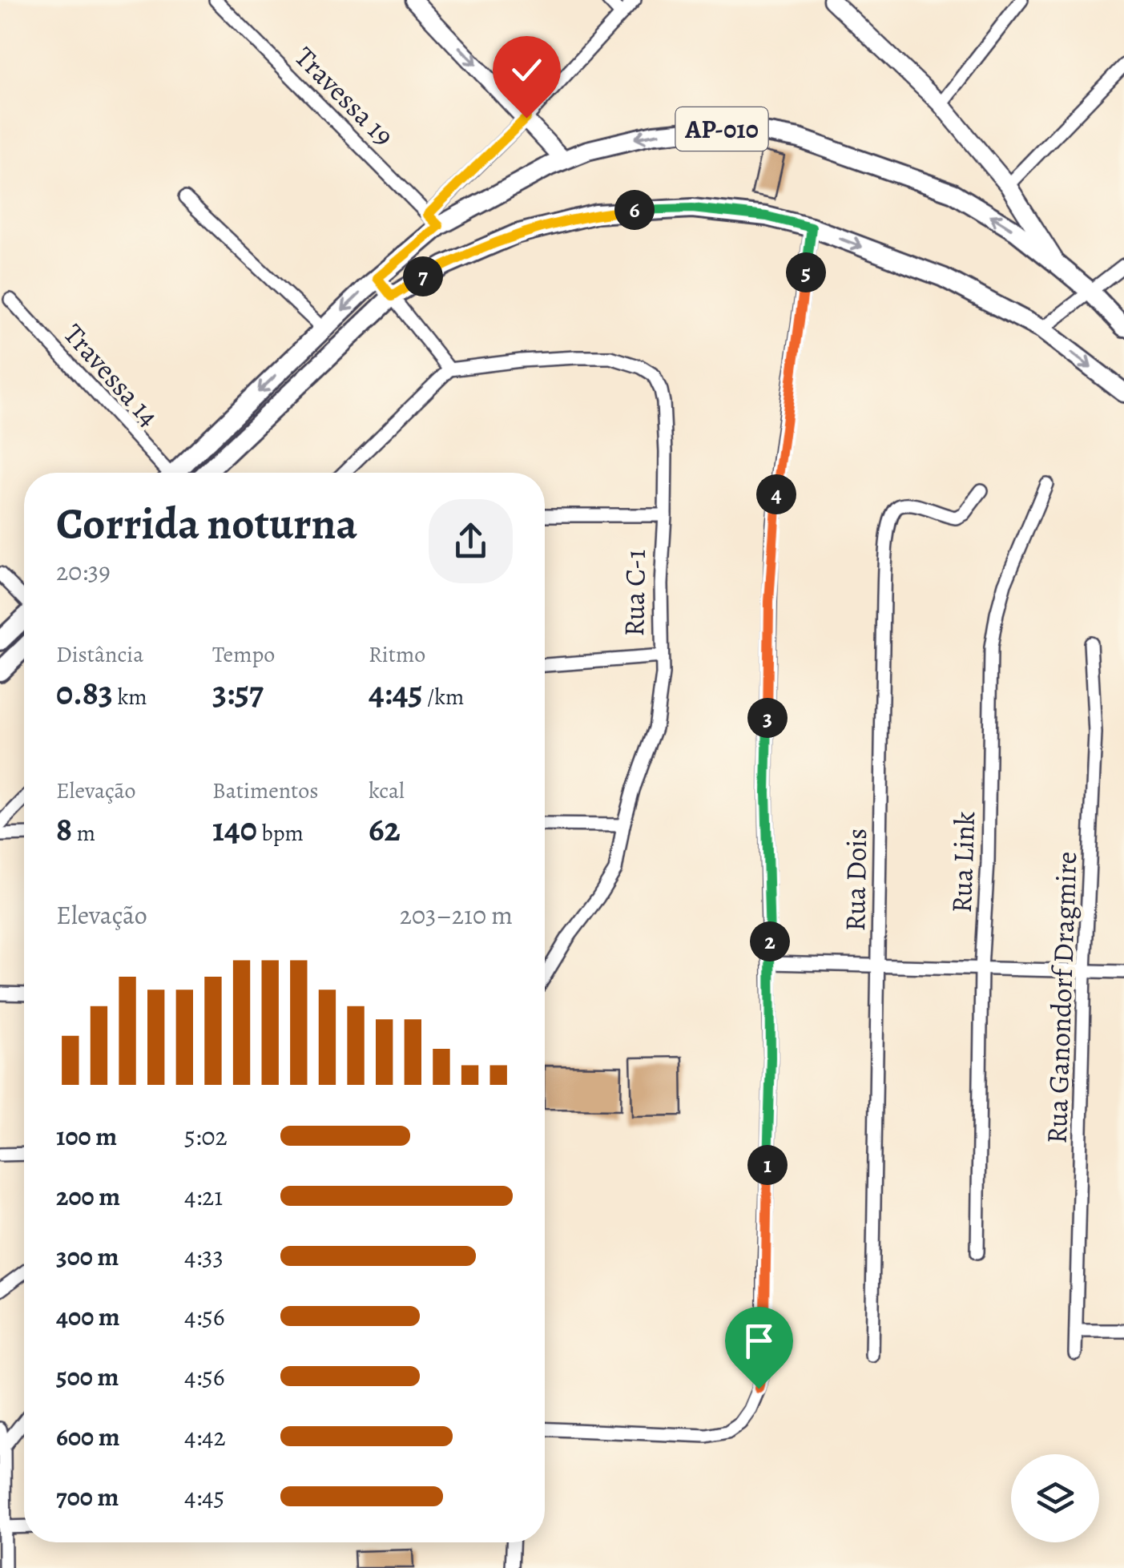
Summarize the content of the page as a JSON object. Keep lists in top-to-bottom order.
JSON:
{
  "streets": {
    "main road": ["AP-010"],
    "street": [
      "Travessa 19",
      "Travessa 14",
      "Rua C-1",
      "Rua Link",
      "Rua Dois",
      "Rua Ganondorf Dragmire"
    ]
  },
  "crossings": [
    ["Travessa 19", "AP-010"]
  ],
  "page": {
    "pins": [
      "6",
      "5",
      "7",
      "4",
      "3",
      "2",
      "1"
    ],
    "heading": ["Corrida noturna", "20:39"],
    "stats": [
      ["Distância", "0.83 km"],
      ["Tempo", "3:57"],
      ["Ritmo", "4:45 /km"],
      ["Elevação", "8 m"],
      ["Batimentos", "140 bpm"],
      ["kcal", "62"]
    ],
    "chart": ["Elevação", "203–210 m"],
    "list": [
      {
        "name": "100 m",
        "note": "5:02"
      },
      {
        "name": "200 m",
        "note": "4:21"
      },
      {
        "name": "300 m",
        "note": "4:33"
      },
      {
        "name": "400 m",
        "note": "4:56"
      },
      {
        "name": "500 m",
        "note": "4:56"
      },
      {
        "name": "600 m",
        "note": "4:42"
      },
      {
        "name": "700 m",
        "note": "4:45"
      }
    ]
  }
}
